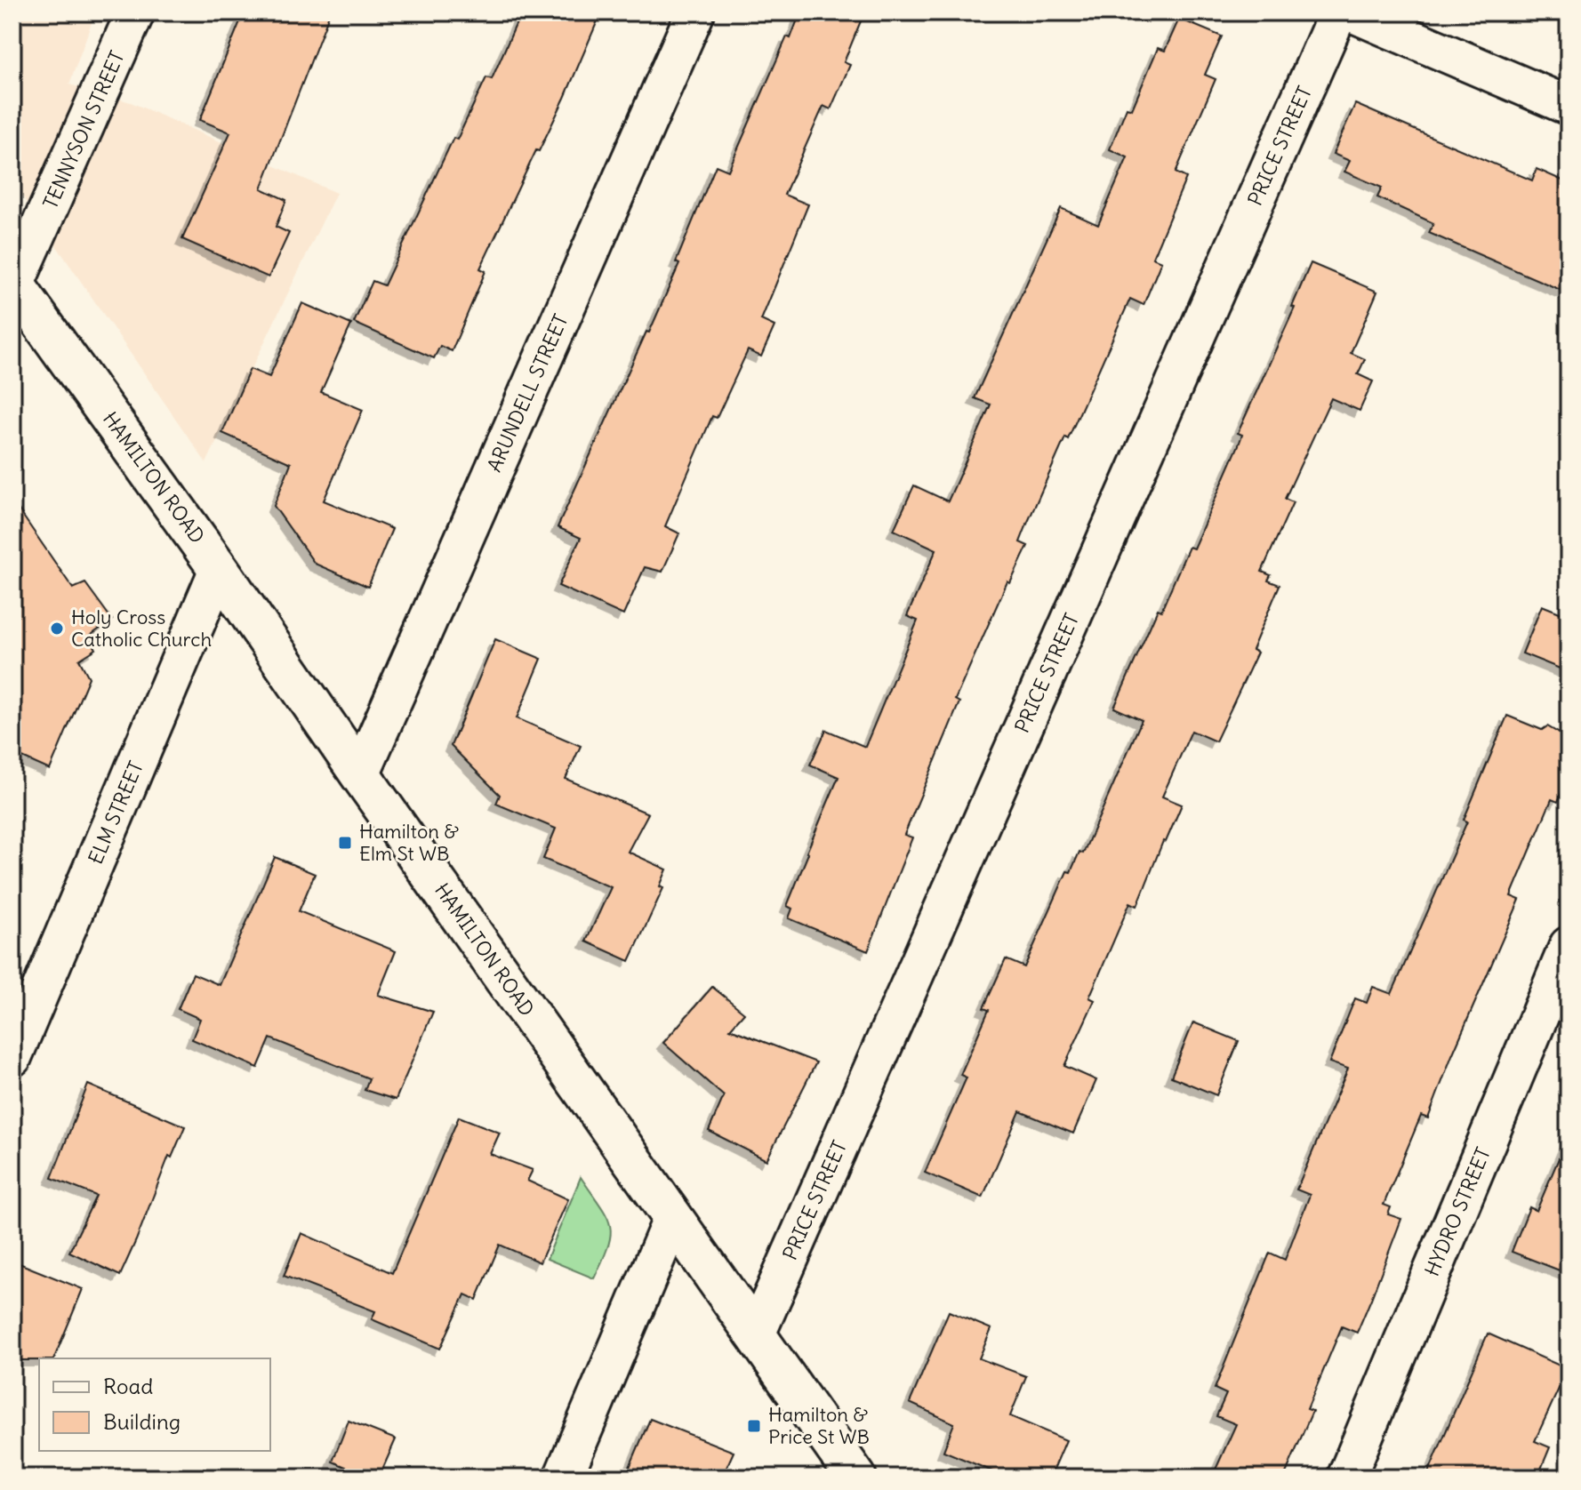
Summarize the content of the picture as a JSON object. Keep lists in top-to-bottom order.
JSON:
{
  "streets": {
    "main road": ["HAMILTON ROAD"],
    "street": [
      "TENNYSON STREET",
      "PRICE STREET",
      "ARUNDELL STREET",
      "ELM STREET",
      "HYDRO STREET"
    ]
  },
  "crossings": [
    ["TENNYSON STREET", "HAMILTON ROAD"],
    ["PRICE STREET", "HAMILTON ROAD"],
    ["ARUNDELL STREET", "HAMILTON ROAD"],
    ["HAMILTON ROAD", "ELM STREET"]
  ],
  "places": {
    "other": ["Holy Cross Catholic Church"],
    "transit": ["Hamilton & Elm St WB", "Hamilton & Price St WB"]
  },
  "legend": ["Road", "Building"]
}
